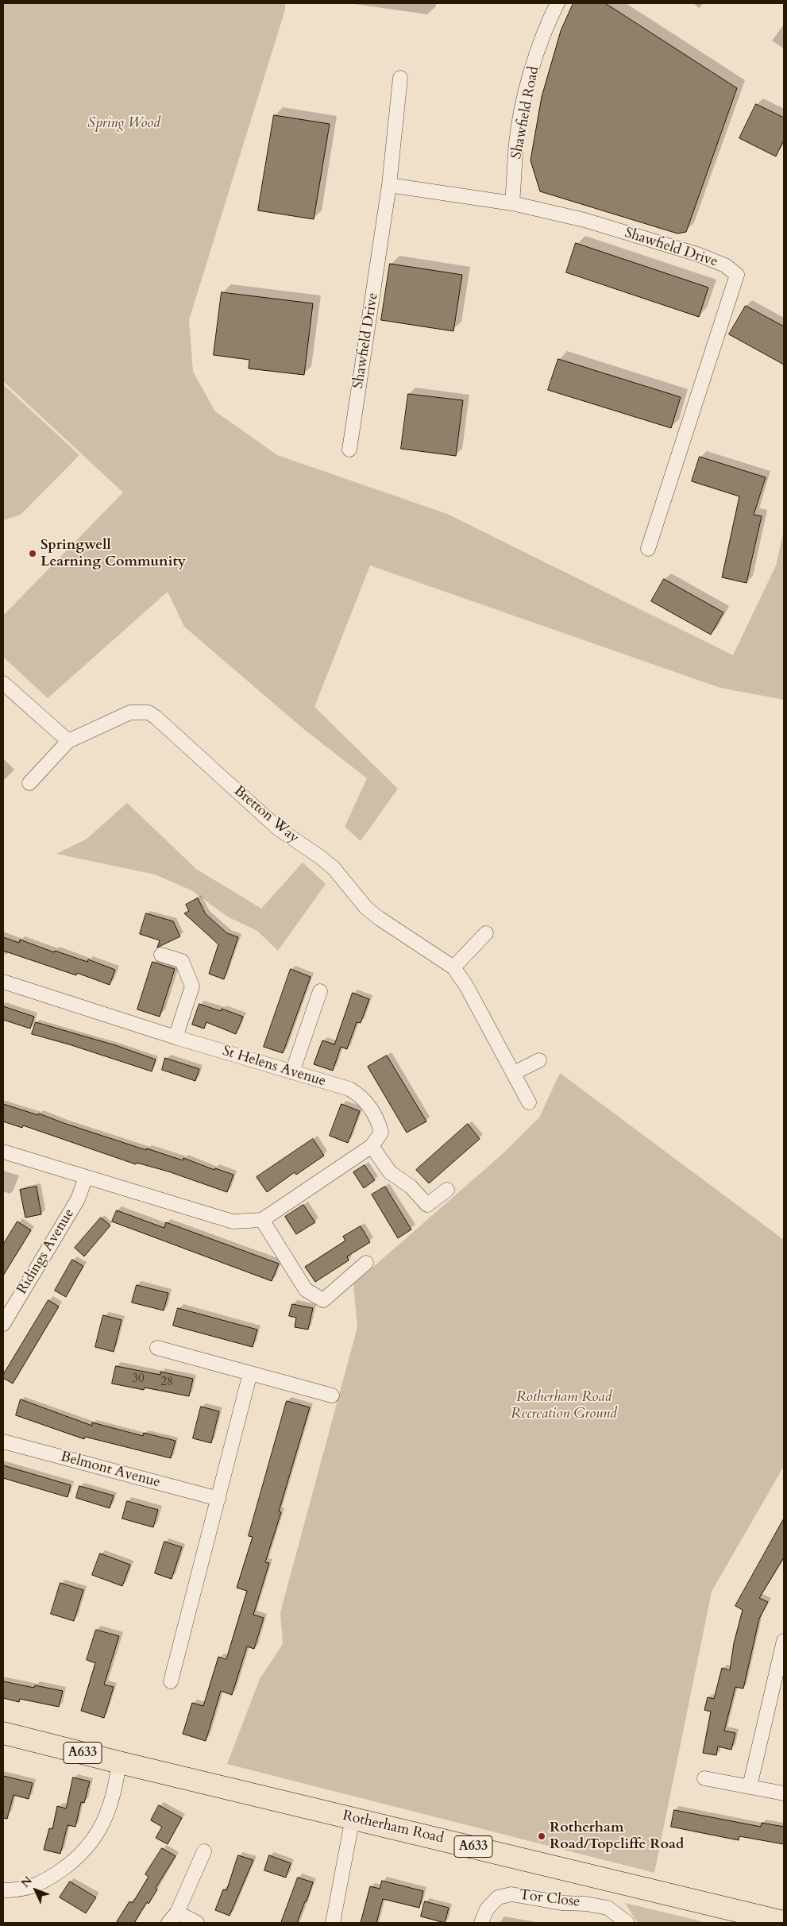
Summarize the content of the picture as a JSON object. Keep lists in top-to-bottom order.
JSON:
{
  "streets": {
    "main road": ["A633", "Rotherham Road"],
    "street": [
      "Shawfield Road",
      "Shawfield Drive",
      "Bretton Way",
      "St Helens Avenue",
      "Ridings Avenue",
      "Belmont Avenue",
      "Tor Close"
    ]
  },
  "crossings": [
    ["Shawfield Road", "Shawfield Drive"]
  ],
  "parks": ["Spring Wood", "Rotherham Road Recreation Ground"],
  "places": ["Springwell Learning Community", "Rotherham Road/Topcliffe Road"],
  "house_numbers": ["30", "28"],
  "north": "top left"
}
